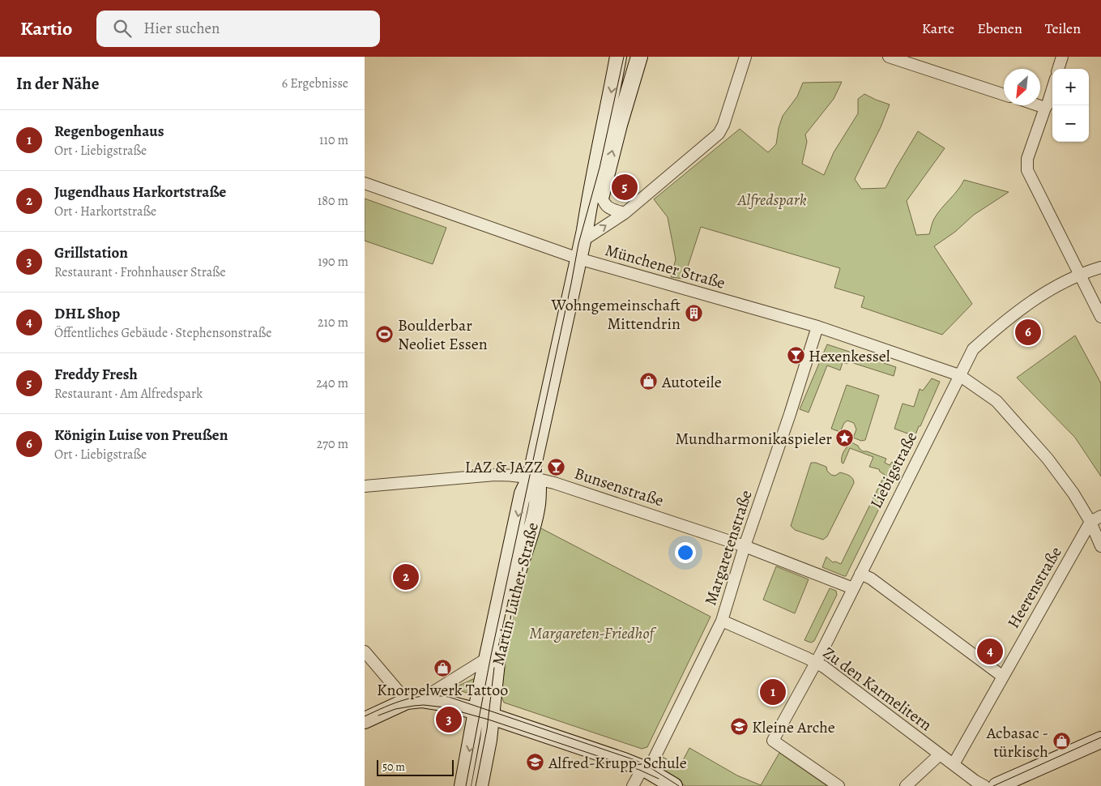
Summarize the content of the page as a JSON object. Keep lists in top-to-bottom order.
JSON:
{
  "streets": {
    "main road": ["Martin-Luther-Straße"],
    "street": [
      "Münchener Straße",
      "Liebigstraße",
      "Bunsenstraße",
      "Margaretenstraße",
      "Heerenstraße",
      "Zu den Karmelitern"
    ]
  },
  "crossings": [
    ["Münchener Straße", "Liebigstraße"],
    ["Münchener Straße", "Margaretenstraße"],
    ["Münchener Straße", "Heerenstraße"],
    ["Münchener Straße", "Martin-Luther-Straße"],
    ["Liebigstraße", "Bunsenstraße"],
    ["Liebigstraße", "Zu den Karmelitern"],
    ["Bunsenstraße", "Margaretenstraße"],
    ["Bunsenstraße", "Martin-Luther-Straße"],
    ["Margaretenstraße", "Zu den Karmelitern"],
    ["Heerenstraße", "Zu den Karmelitern"]
  ],
  "parks": ["Alfredspark", "Margareten-Friedhof"],
  "places": {
    "building": ["Wohngemeinschaft Mittendrin"],
    "sports": ["Boulderbar Neoliet Essen"],
    "bar": ["Hexenkessel", "LAZ & JAZZ"],
    "shop": ["Autoteile", "Knorpelwerk Tattoo", "Acbasac - türkisch"],
    "place": ["Mundharmonikaspieler"],
    "school or university": ["Kleine Arche", "Alfred-Krupp-Schule"]
  },
  "scale_bar": "50 m",
  "north": "bottom left",
  "page": {
    "header": "Kartio",
    "search": "Hier suchen",
    "nav": ["Karte", "Ebenen", "Teilen"],
    "heading": ["In der Nähe", "6 Ergebnisse"],
    "map_buttons": ["+", "−"],
    "list": [
      {
        "mark": "1",
        "name": "Regenbogenhaus",
        "note": "Ort · Liebigstraße",
        "value": "110 m"
      },
      {
        "mark": "2",
        "name": "Jugendhaus Harkortstraße",
        "note": "Ort · Harkortstraße",
        "value": "180 m"
      },
      {
        "mark": "3",
        "name": "Grillstation",
        "note": "Restaurant · Frohnhauser Straße",
        "value": "190 m"
      },
      {
        "mark": "4",
        "name": "DHL Shop",
        "note": "Öffentliches Gebäude · Stephensonstraße",
        "value": "210 m"
      },
      {
        "mark": "5",
        "name": "Freddy Fresh",
        "note": "Restaurant · Am Alfredspark",
        "value": "240 m"
      },
      {
        "mark": "6",
        "name": "Königin Luise von Preußen",
        "note": "Ort · Liebigstraße",
        "value": "270 m"
      }
    ],
    "pins": [
      "5",
      "6",
      "2",
      "4",
      "1",
      "3"
    ],
    "scale": "50 m"
  }
}
